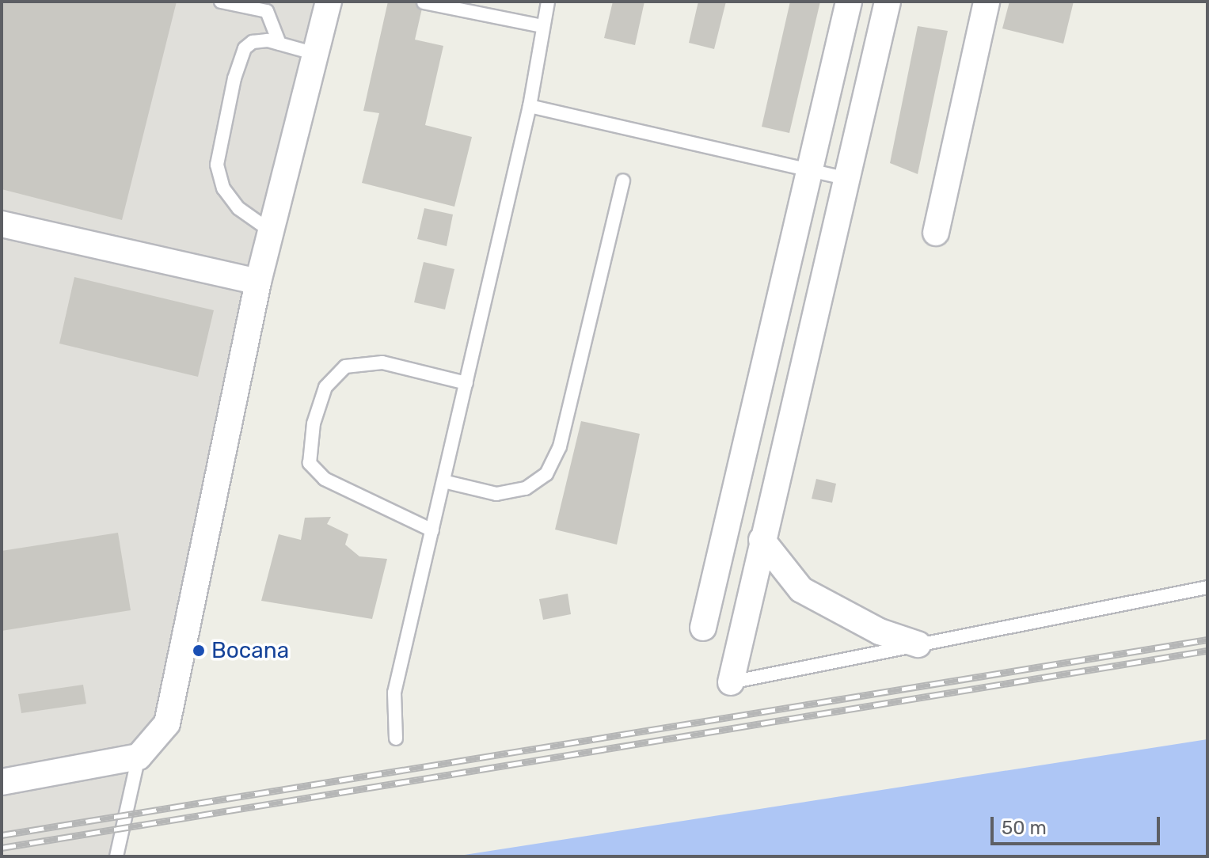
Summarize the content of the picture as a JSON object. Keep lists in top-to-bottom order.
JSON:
{
  "places": ["Bocana"],
  "scale_bar": "50 m"
}
